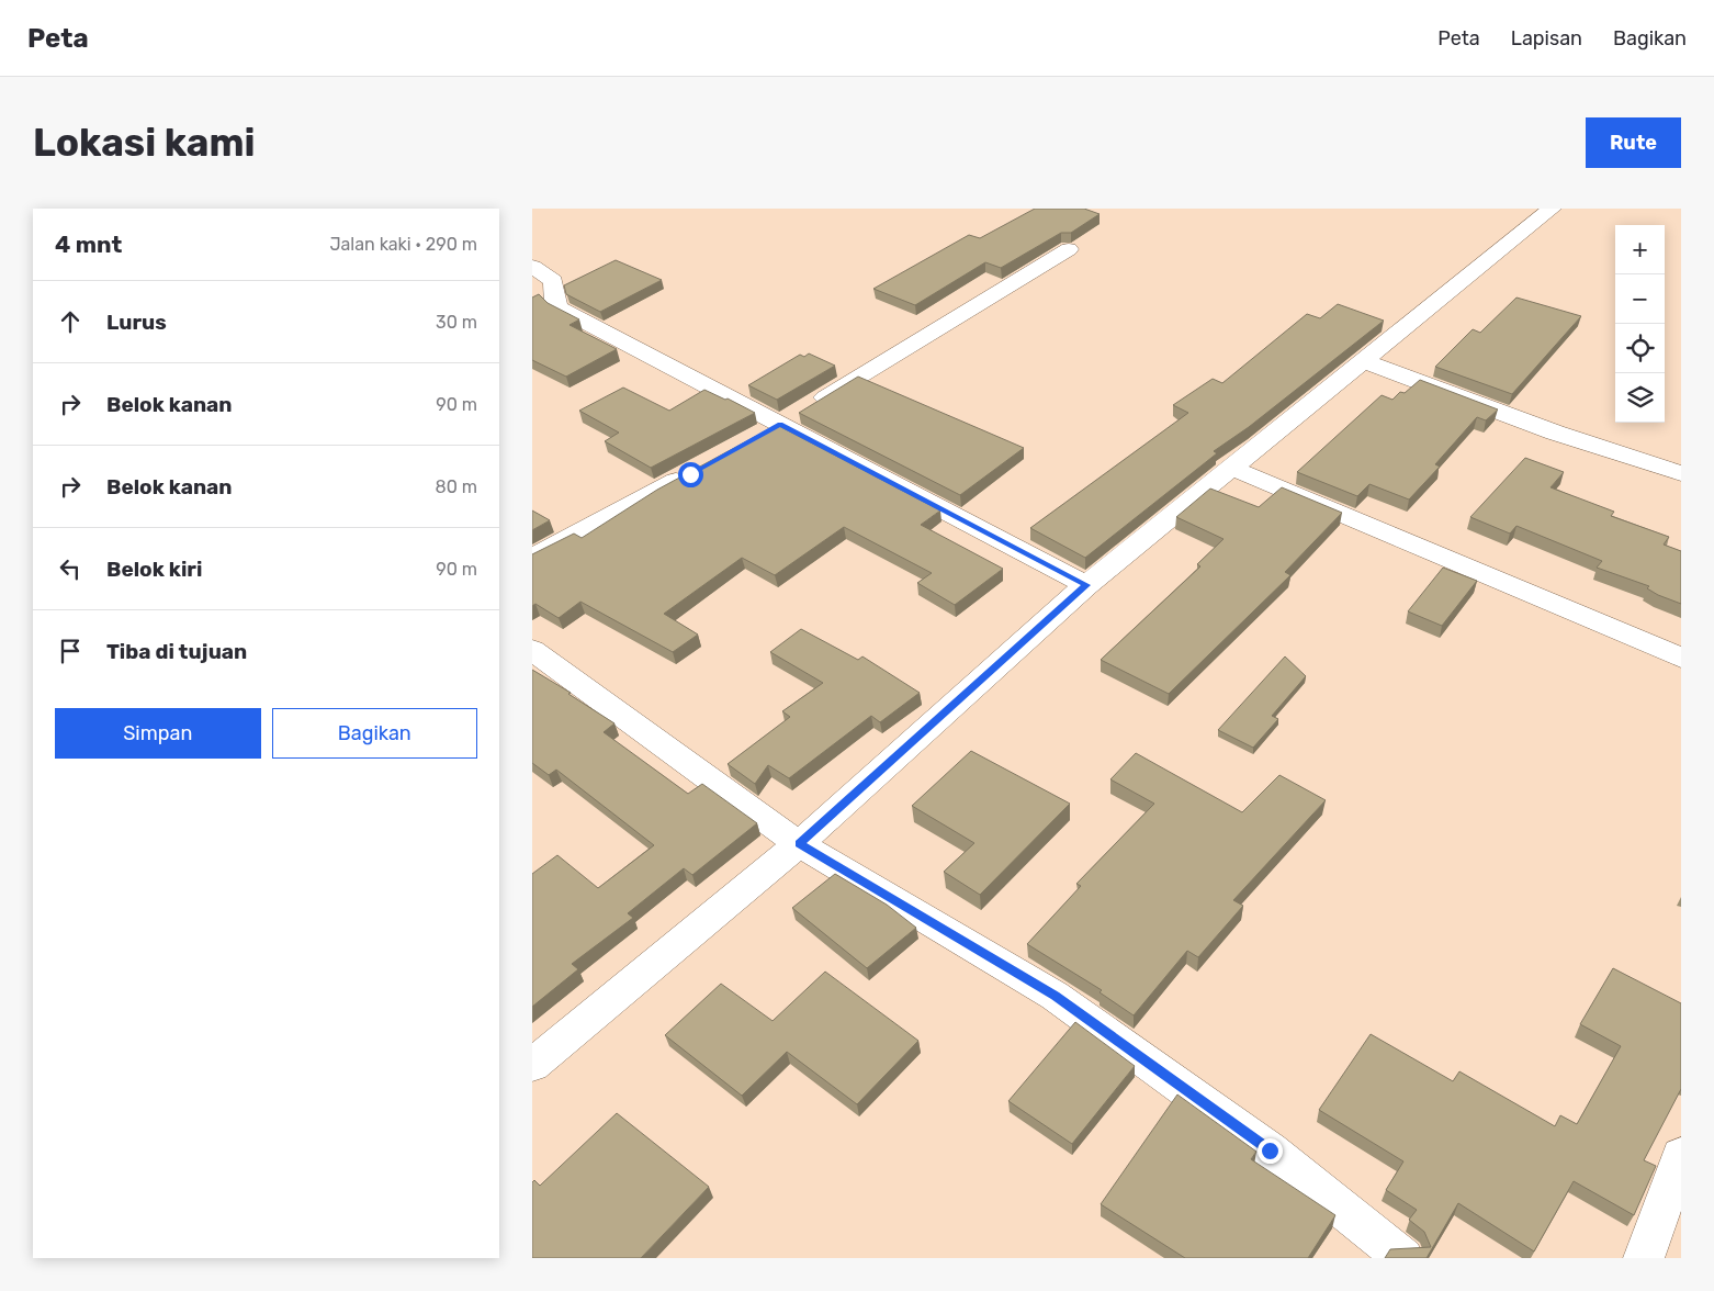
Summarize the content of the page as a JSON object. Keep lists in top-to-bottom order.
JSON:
{
  "page": {
    "header": "Peta",
    "nav": ["Peta", "Lapisan", "Bagikan"],
    "buttons": [
      "Rute",
      ["Simpan", "Bagikan"]
    ],
    "title": "Lokasi kami",
    "heading": ["4 mnt", "Jalan kaki · 290 m"],
    "map_buttons": ["+", "−"],
    "list": [
      ["Lurus", "30 m"],
      ["Belok kanan", "90 m"],
      ["Belok kanan", "80 m"],
      ["Belok kiri", "90 m"],
      "Tiba di tujuan"
    ]
  }
}
